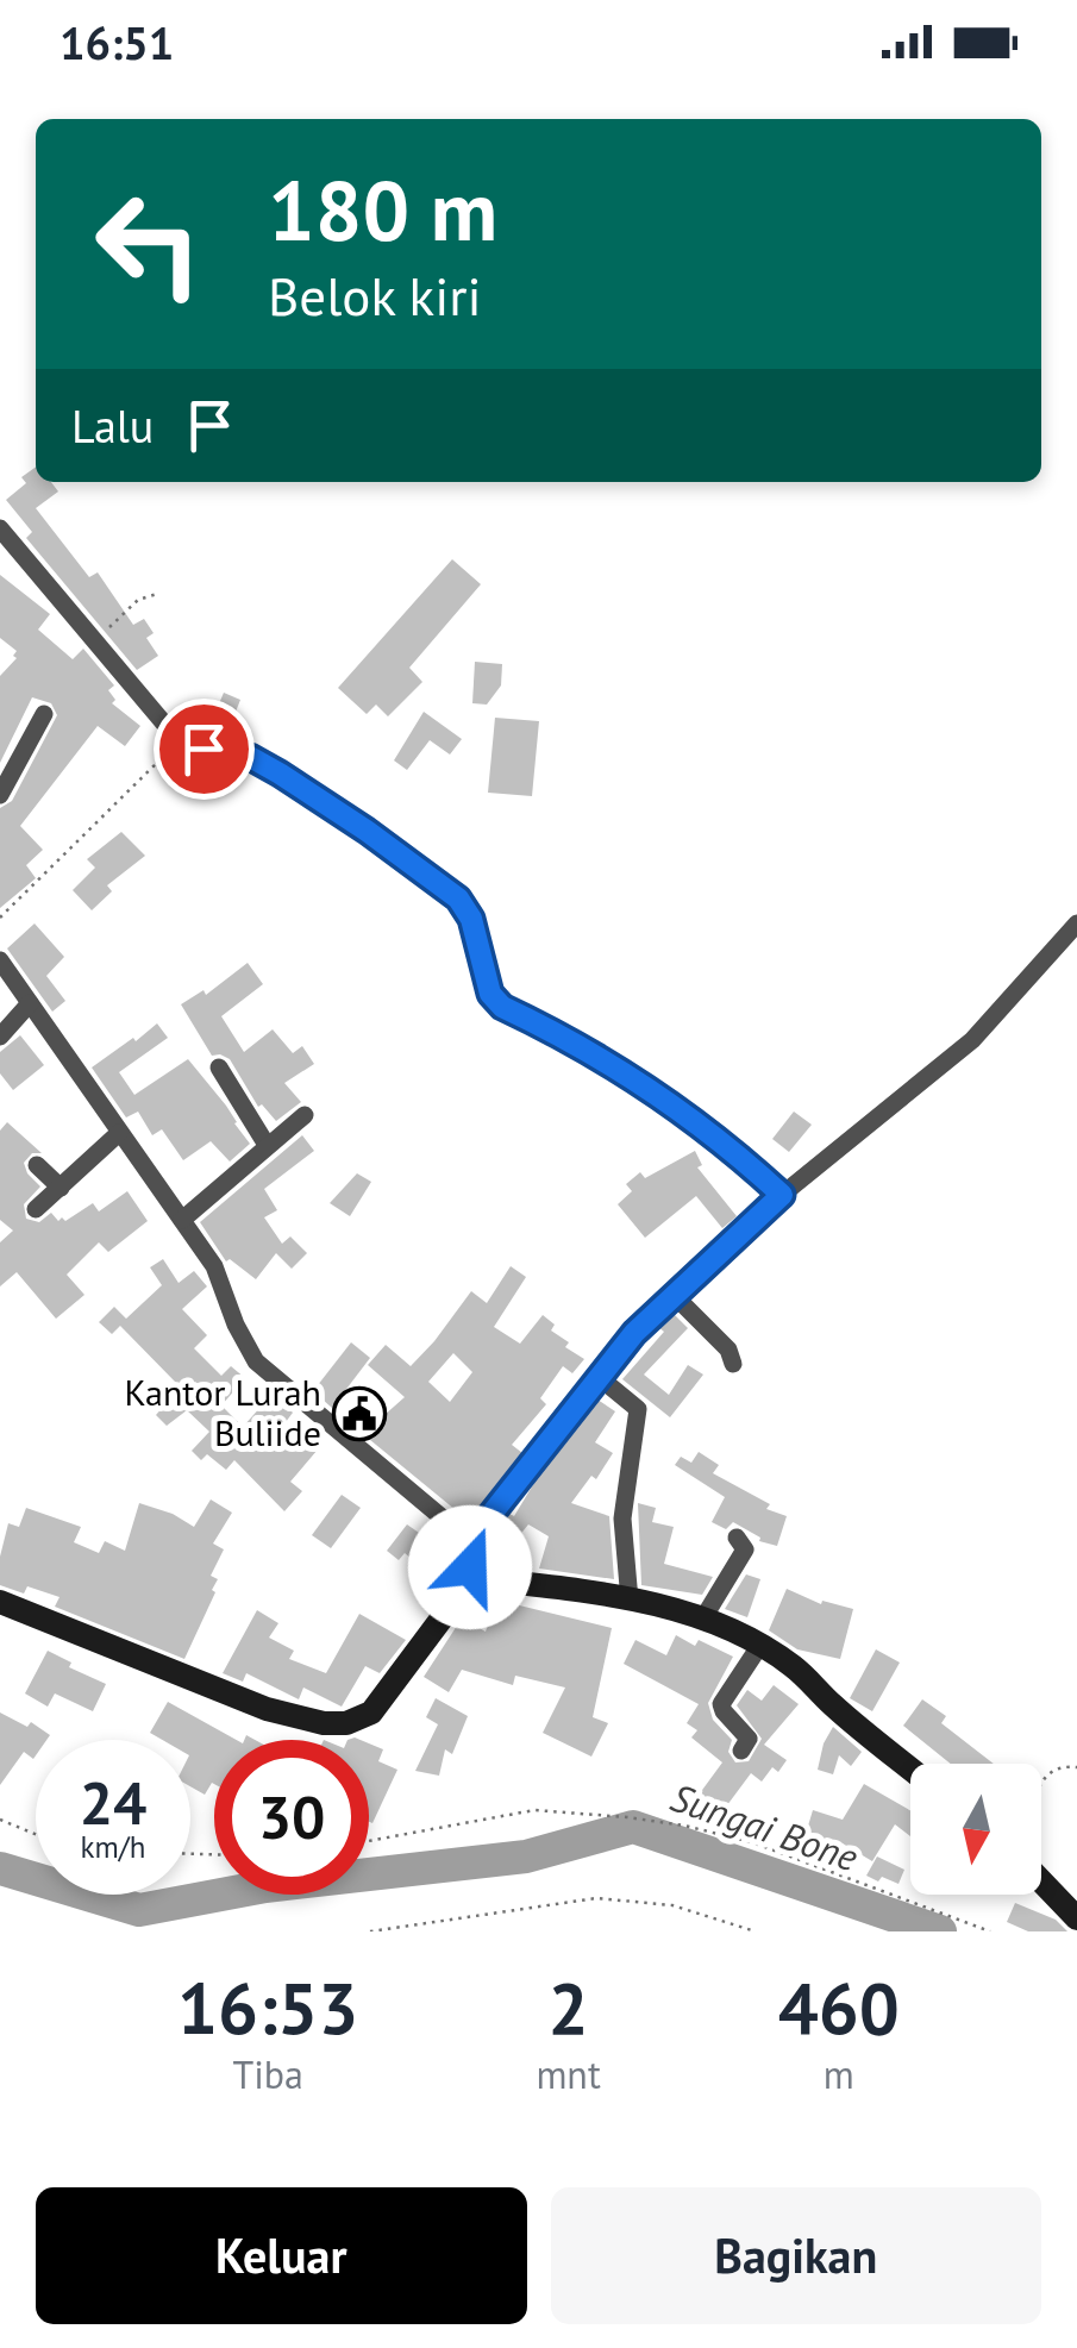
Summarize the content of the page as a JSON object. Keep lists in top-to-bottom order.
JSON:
{
  "water": ["Sungai Bone"],
  "places": {
    "public building": ["Kantor Lurah Buliide"]
  },
  "north": "bottom",
  "page": {
    "status": "16:51",
    "turn": ["180 m", "Belok kiri"],
    "then": "Lalu",
    "speed": "24 km/h",
    "limit": "30",
    "eta": [
      "16:53",
      "Tiba",
      "2",
      "mnt",
      "460",
      "m"
    ],
    "buttons": ["Keluar", "Bagikan"]
  }
}
